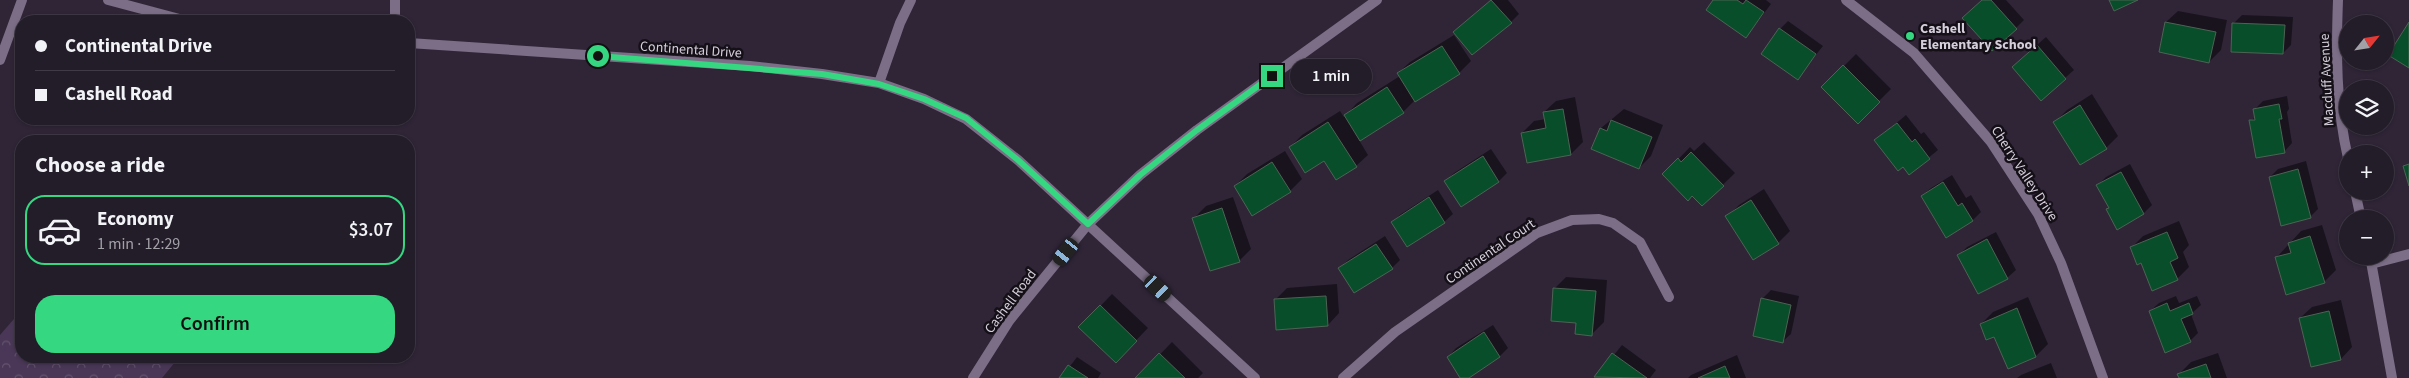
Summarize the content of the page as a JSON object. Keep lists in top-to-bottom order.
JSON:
{
  "streets": {
    "street": [
      "Continental Drive",
      "Macduff Avenue",
      "Cherry Valley Drive",
      "Continental Court",
      "Cashell Road"
    ]
  },
  "crossings": [
    ["Continental Drive", "Cashell Road"]
  ],
  "places": ["Cashell Elementary School"],
  "north": "top right",
  "page": {
    "map_buttons": ["+", "−"],
    "banner": ["Continental Drive", "Cashell Road"],
    "bubble": "1 min",
    "heading": "Choose a ride",
    "list": [
      {
        "name": "Economy",
        "note": "1 min · 12:29",
        "value": "$3.07"
      }
    ],
    "buttons": "Confirm"
  }
}
